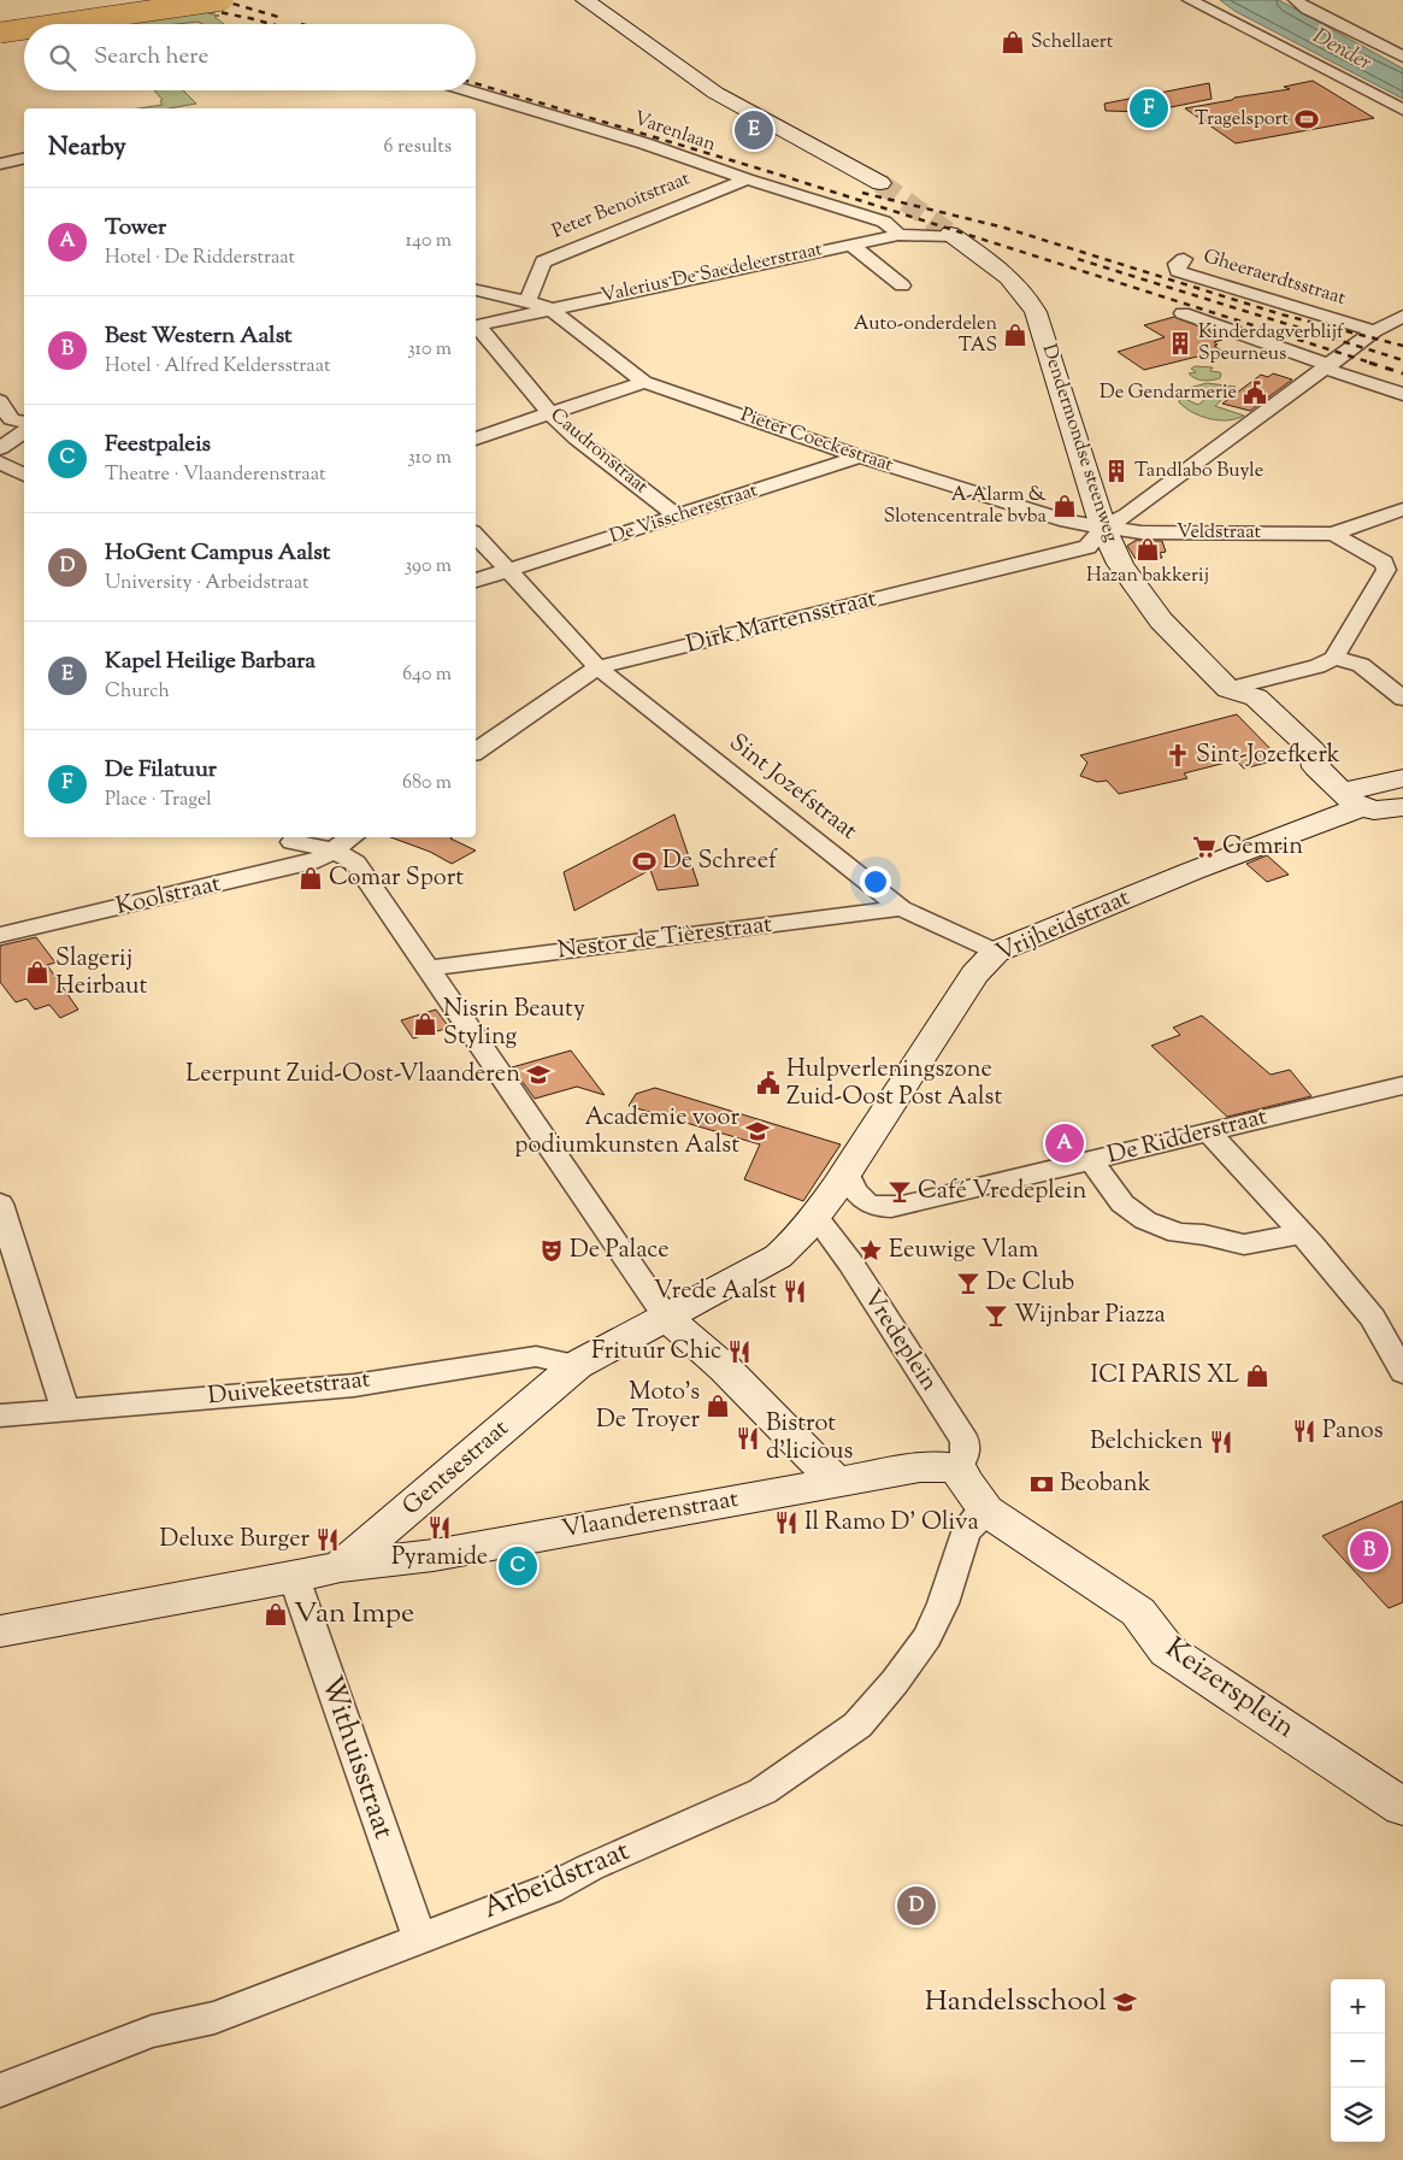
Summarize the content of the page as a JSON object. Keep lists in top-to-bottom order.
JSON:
{
  "streets": {
    "street": [
      "Varenlaan",
      "Peter Benoitstraat",
      "Valerius De Saedeleerstraat",
      "Gheeraerdtsstraat",
      "Pieter Coeckestraat",
      "Dendermondse steenweg",
      "Caudronstraat",
      "De Visscherestraat",
      "Veldstraat",
      "Dirk Martensstraat",
      "Sint Jozefstraat",
      "Koolstraat",
      "Vrijheidstraat",
      "Nestor de Tièrestraat",
      "De Ridderstraat",
      "Vredeplein",
      "Duivekeetstraat",
      "Gentsestraat",
      "Vlaanderenstraat",
      "Keizersplein",
      "Withuisstraat",
      "Arbeidstraat"
    ]
  },
  "crossings": [
    ["Varenlaan", "Peter Benoitstraat"],
    ["Varenlaan", "Valerius De Saedeleerstraat"],
    ["Valerius De Saedeleerstraat", "Pieter Coeckestraat"],
    ["Valerius De Saedeleerstraat", "Dendermondse steenweg"],
    ["Valerius De Saedeleerstraat", "Caudronstraat"],
    ["Gheeraerdtsstraat", "Dirk Martensstraat"],
    ["Pieter Coeckestraat", "Dendermondse steenweg"],
    ["Pieter Coeckestraat", "De Visscherestraat"],
    ["Pieter Coeckestraat", "Veldstraat"],
    ["Pieter Coeckestraat", "Dirk Martensstraat"],
    ["Dendermondse steenweg", "Veldstraat"],
    ["Dendermondse steenweg", "Dirk Martensstraat"],
    ["Caudronstraat", "De Visscherestraat"],
    ["De Visscherestraat", "Sint Jozefstraat"],
    ["Veldstraat", "Dirk Martensstraat"],
    ["Dirk Martensstraat", "Sint Jozefstraat"],
    ["Sint Jozefstraat", "Vrijheidstraat"],
    ["Sint Jozefstraat", "Nestor de Tièrestraat"],
    ["Vrijheidstraat", "De Ridderstraat"],
    ["Vrijheidstraat", "Vredeplein"],
    ["Vrijheidstraat", "Gentsestraat"],
    ["Vredeplein", "Vlaanderenstraat"],
    ["Vredeplein", "Keizersplein"],
    ["Duivekeetstraat", "Gentsestraat"],
    ["Gentsestraat", "Vlaanderenstraat"],
    ["Gentsestraat", "Withuisstraat"],
    ["Vlaanderenstraat", "Keizersplein"],
    ["Keizersplein", "Arbeidstraat"],
    ["Withuisstraat", "Arbeidstraat"]
  ],
  "water": ["Dender"],
  "places": {
    "shop": [
      "Schellaert",
      "Auto-onderdelen TAS",
      "A-Alarm & Slotencentrale bvba",
      "Hazan bakkerij",
      "Comar Sport",
      "Slagerij Heirbaut",
      "Nisrin Beauty Styling",
      "ICI PARIS XL",
      "Moto's De Troyer",
      "Van Impe"
    ],
    "sports": ["Tragelsport", "De Schreef"],
    "building": ["Kinderdagverblijf Speurneus", "Tandlabo Buyle"],
    "public building": ["De Gendarmerie", "Hulpverleningszone Zuid-Oost Post Aalst"],
    "church": ["Sint-Jozefkerk"],
    "supermarket": ["Gemrin"],
    "school or university": ["Leerpunt Zuid-Oost-Vlaanderen", "Academie voor podiumkunsten Aalst", "Handelsschool"],
    "bar": ["Café Vredeplein", "De Club", "Wijnbar Piazza"],
    "theatre": ["De Palace"],
    "place": ["Eeuwige Vlam"],
    "restaurant": [
      "Vrede Aalst",
      "Frituur Chic",
      "Panos",
      "Bistrot d'licious",
      "Belchicken",
      "Il Ramo D' Oliva",
      "Pyramide",
      "Deluxe Burger"
    ],
    "bank": ["Beobank"]
  },
  "page": {
    "search": "Search here",
    "pins": [
      "F",
      "E",
      "A",
      "B",
      "C",
      "D"
    ],
    "heading": ["Nearby", "6 results"],
    "list": [
      {
        "mark": "A",
        "name": "Tower",
        "note": "Hotel · De Ridderstraat",
        "value": "140 m"
      },
      {
        "mark": "B",
        "name": "Best Western Aalst",
        "note": "Hotel · Alfred Keldersstraat",
        "value": "310 m"
      },
      {
        "mark": "C",
        "name": "Feestpaleis",
        "note": "Theatre · Vlaanderenstraat",
        "value": "310 m"
      },
      {
        "mark": "D",
        "name": "HoGent Campus Aalst",
        "note": "University · Arbeidstraat",
        "value": "390 m"
      },
      {
        "mark": "E",
        "name": "Kapel Heilige Barbara",
        "note": "Church",
        "value": "640 m"
      },
      {
        "mark": "F",
        "name": "De Filatuur",
        "note": "Place · Tragel",
        "value": "680 m"
      }
    ],
    "map_buttons": ["+", "−"]
  }
}
